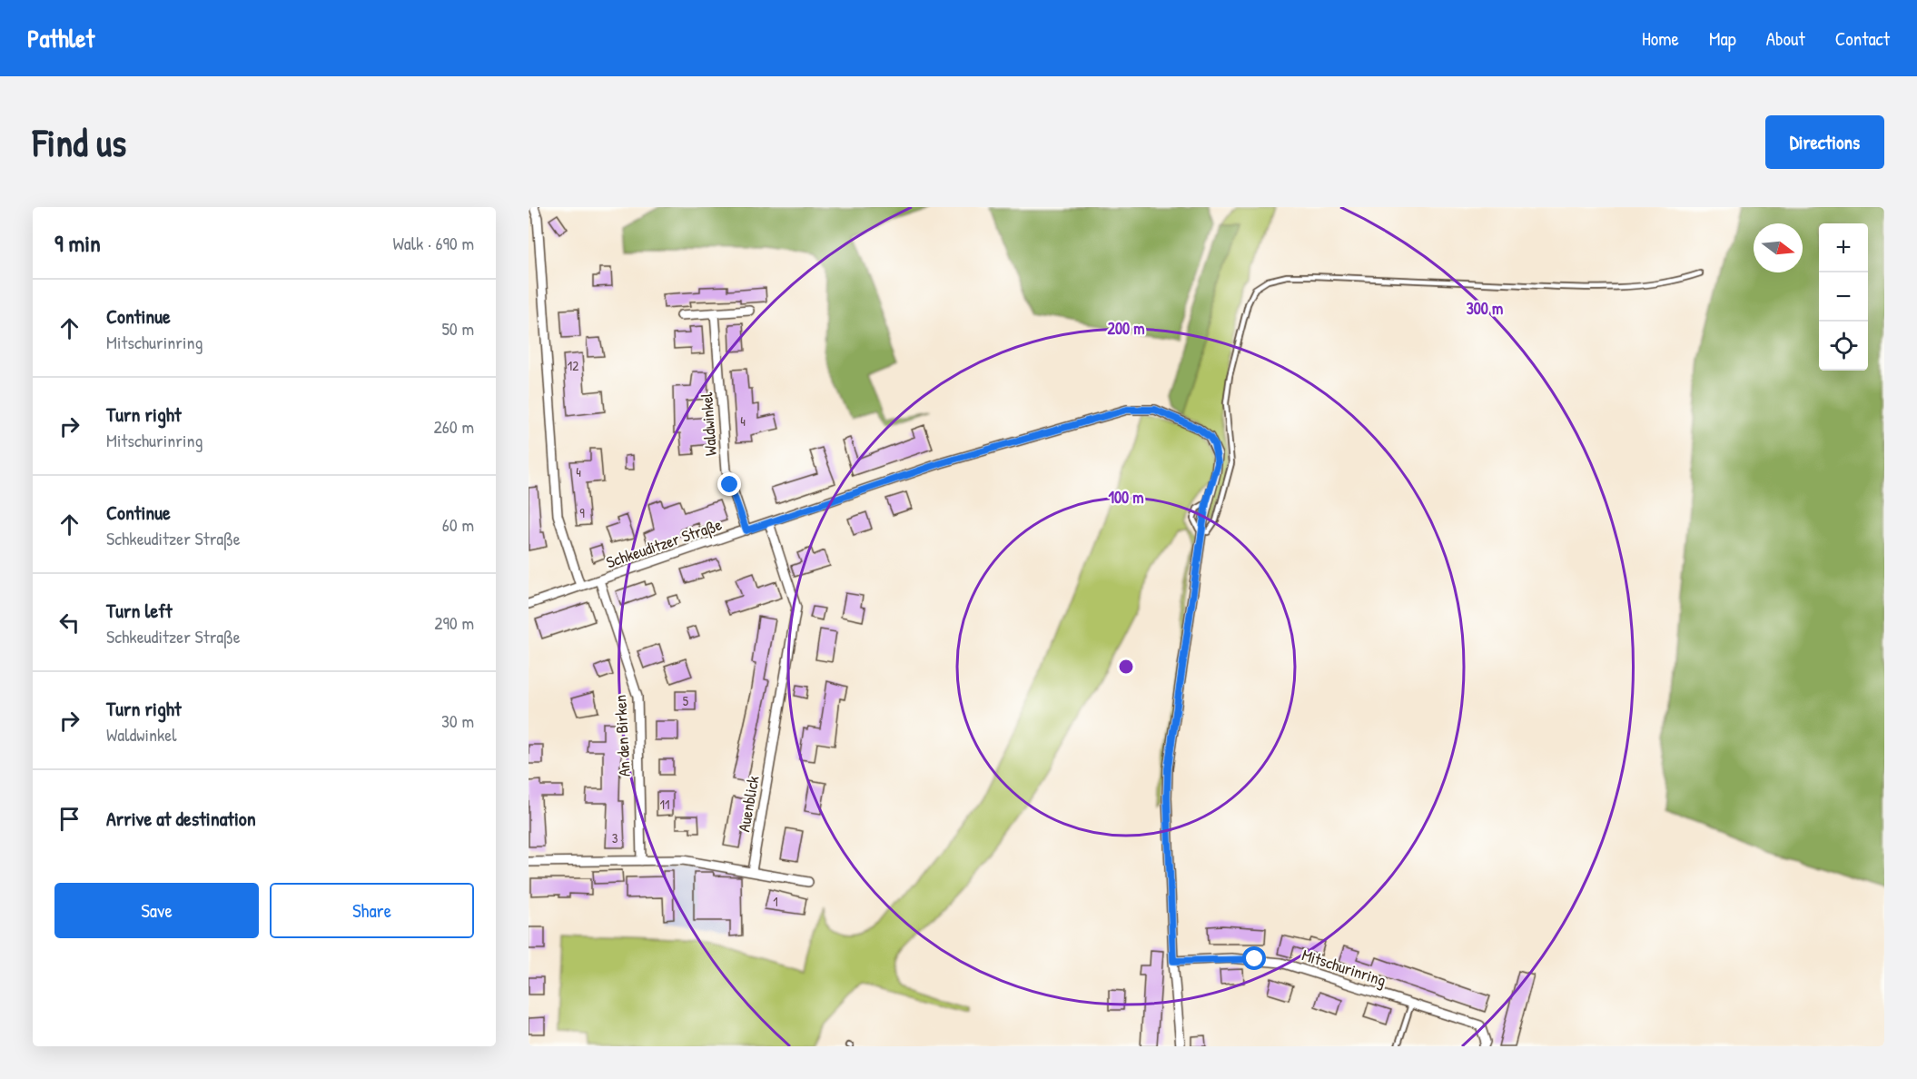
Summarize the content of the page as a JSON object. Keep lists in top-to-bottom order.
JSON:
{
  "streets": {
    "street": [
      "Waldwinkel",
      "Schkeuditzer Straße",
      "An den Birken",
      "Auenblick",
      "Mitschurinring"
    ]
  },
  "crossings": [
    ["Waldwinkel", "Schkeuditzer Straße"],
    ["Schkeuditzer Straße", "An den Birken"],
    ["Schkeuditzer Straße", "Auenblick"]
  ],
  "house_numbers": [
    "12",
    "4",
    "4",
    "9",
    "5",
    "11",
    "3",
    "1"
  ],
  "north": "right",
  "page": {
    "header": "Pathlet",
    "nav": [
      "Home",
      "Map",
      "About",
      "Contact"
    ],
    "buttons": [
      "Directions",
      ["Save", "Share"]
    ],
    "title": "Find us",
    "heading": ["9 min", "Walk · 690 m"],
    "map_buttons": ["+", "−"],
    "list": [
      ["Continue", "Mitschurinring", "50 m"],
      ["Turn right", "Mitschurinring", "260 m"],
      ["Continue", "Schkeuditzer Straße", "60 m"],
      ["Turn left", "Schkeuditzer Straße", "290 m"],
      ["Turn right", "Waldwinkel", "30 m"],
      "Arrive at destination"
    ]
  },
  "rings": ["300 m", "200 m", "100 m"]
}
